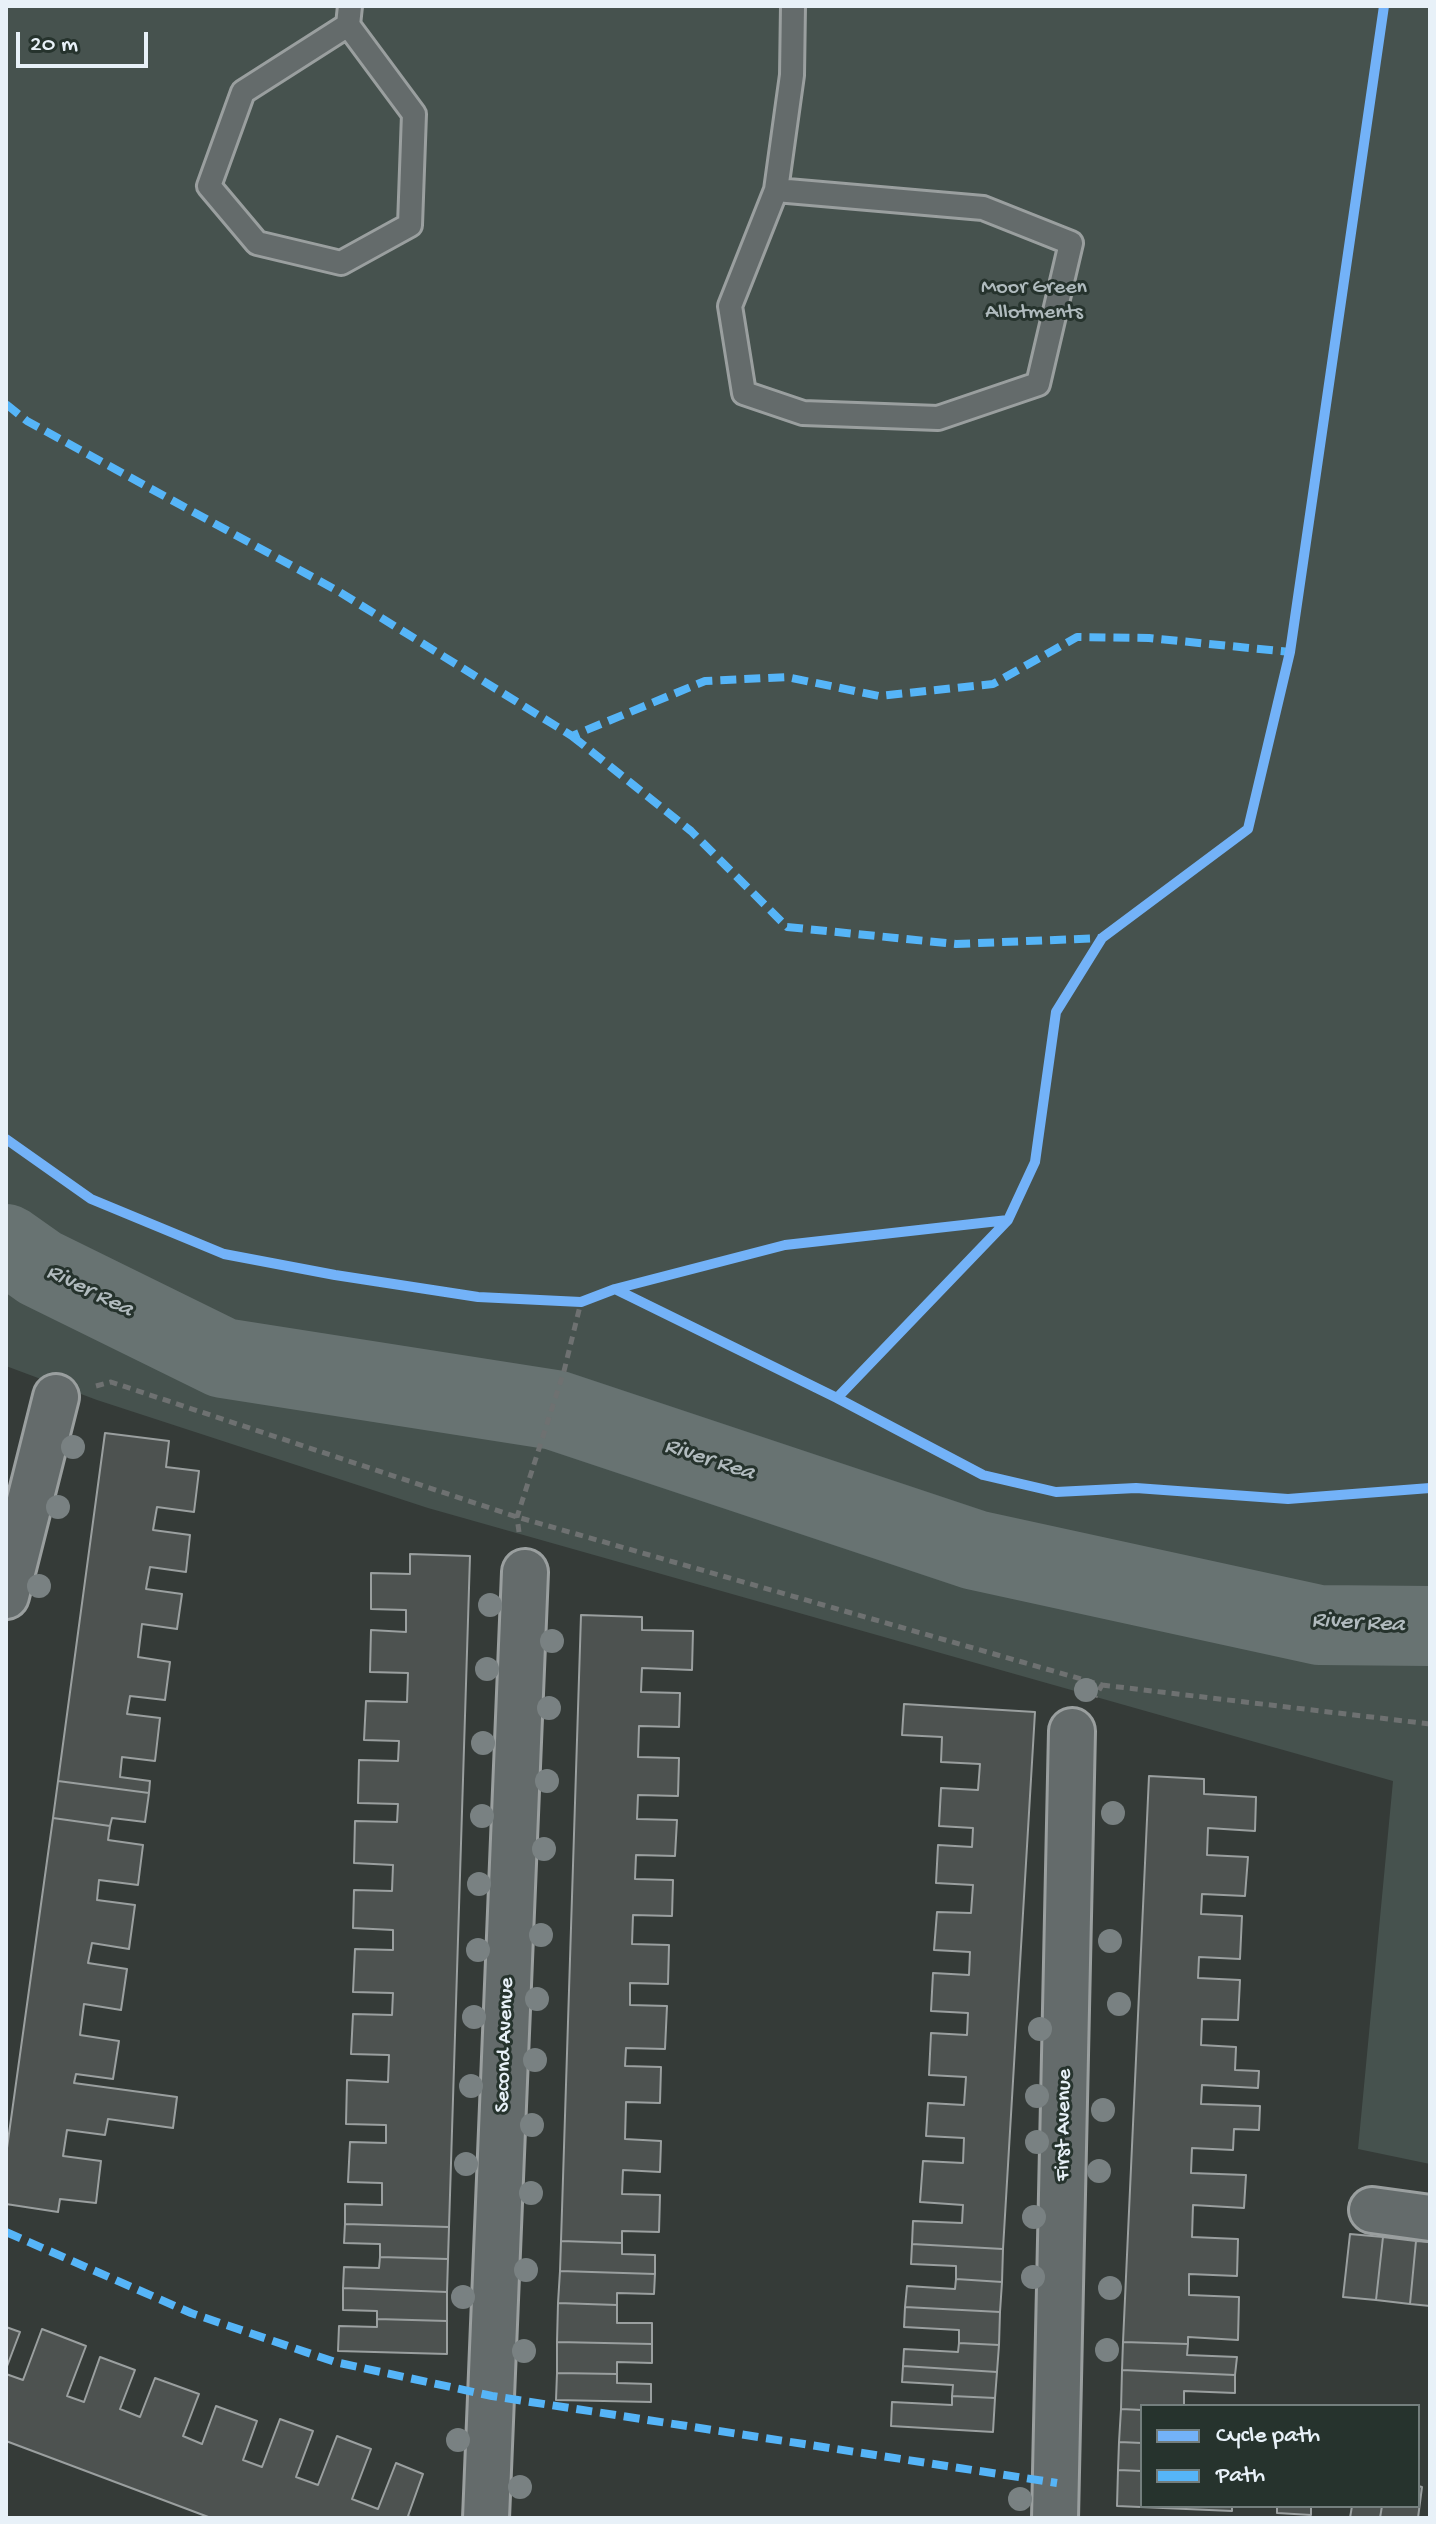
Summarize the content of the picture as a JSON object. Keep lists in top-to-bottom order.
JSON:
{
  "streets": {
    "street": ["Second Avenue", "First Avenue"]
  },
  "water": ["River Rea"],
  "parks": ["Moor Green Allotments"],
  "legend": ["Cycle path", "Path"],
  "scale_bar": "20 m"
}
